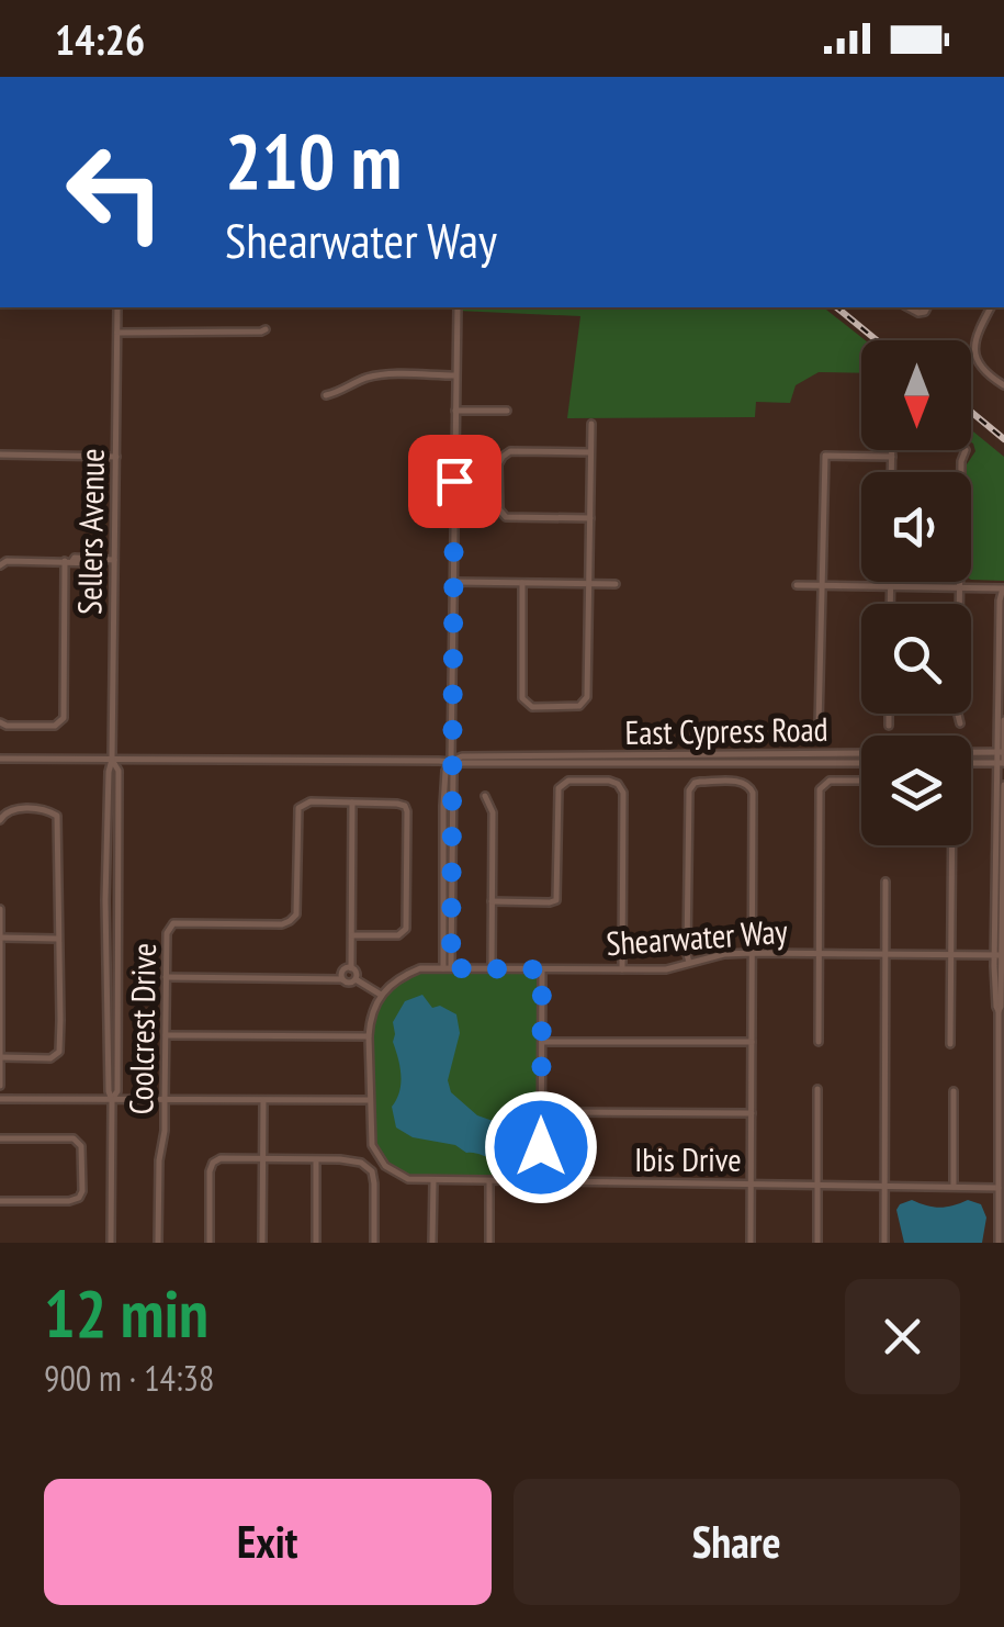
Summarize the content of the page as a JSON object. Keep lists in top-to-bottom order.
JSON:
{
  "streets": {
    "street": [
      "Sellers Avenue",
      "East Cypress Road",
      "Shearwater Way",
      "Coolcrest Drive",
      "Ibis Drive"
    ]
  },
  "crossings": [
    ["Sellers Avenue", "East Cypress Road"]
  ],
  "north": "bottom",
  "page": {
    "status": "14:26",
    "turn": ["210 m", "Shearwater Way"],
    "heading": ["12 min", "900 m · 14:38"],
    "buttons": ["Exit", "Share"]
  }
}
